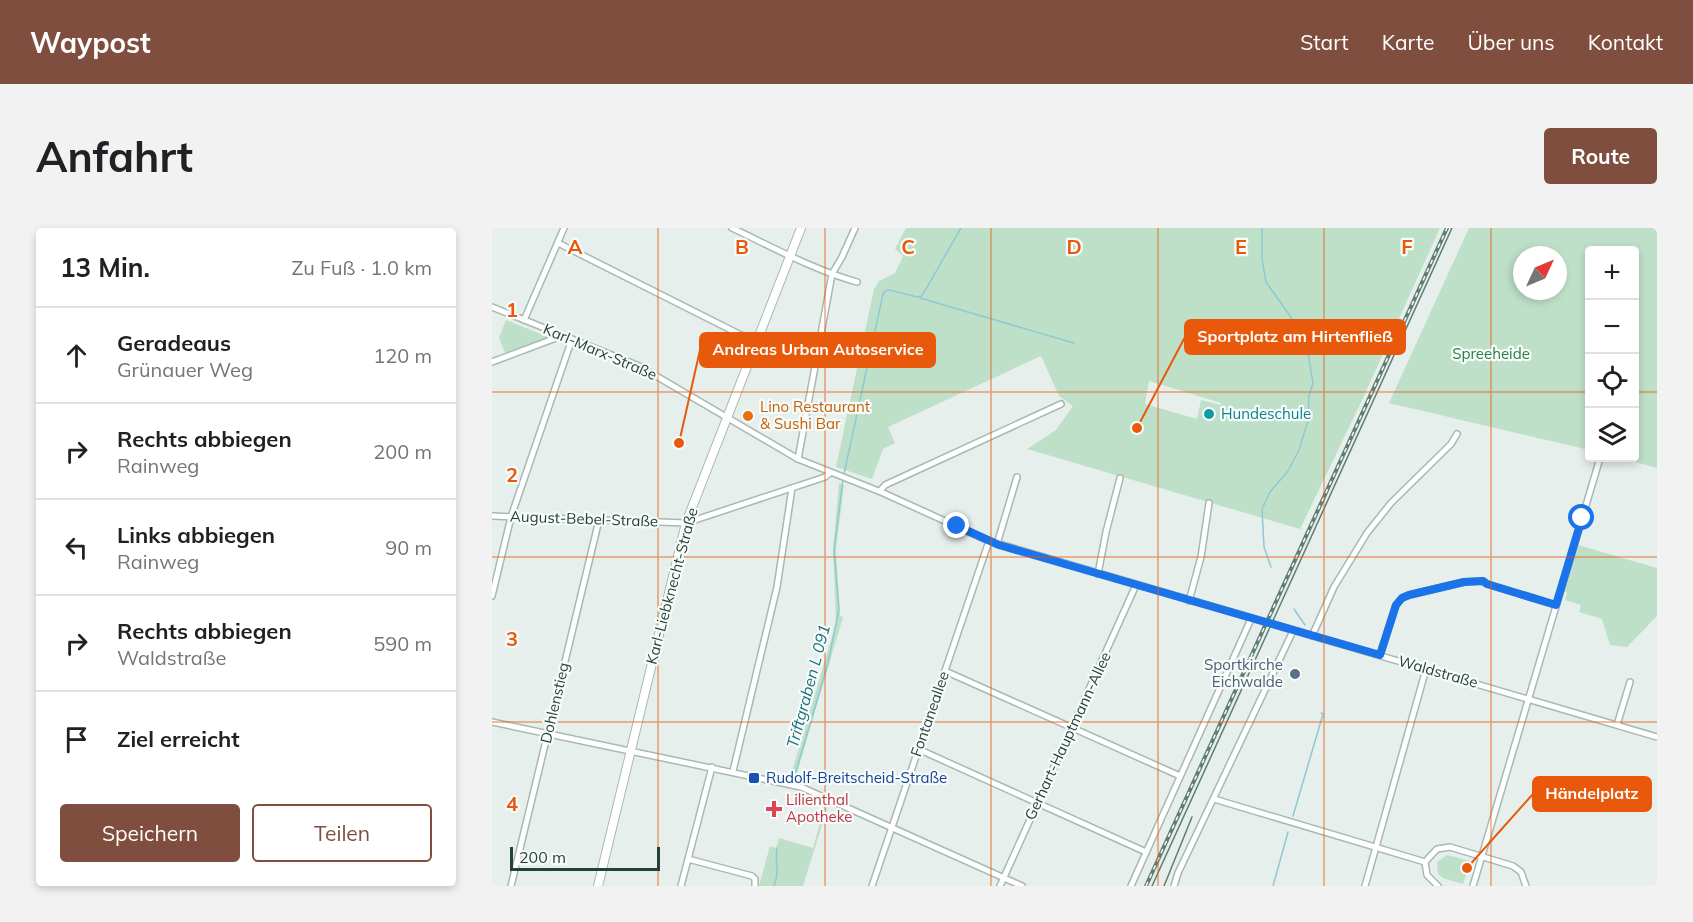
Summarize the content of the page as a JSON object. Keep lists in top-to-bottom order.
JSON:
{
  "streets": {
    "street": [
      "Karl-Marx-Straße",
      "August-Bebel-Straße",
      "Karl-Liebknecht-Straße",
      "Waldstraße",
      "Dohlenstieg",
      "Fontaneallee",
      "Gerhart-Hauptmann-Allee"
    ]
  },
  "crossings": [
    ["Karl-Marx-Straße", "August-Bebel-Straße"],
    ["Karl-Marx-Straße", "Karl-Liebknecht-Straße"],
    ["August-Bebel-Straße", "Karl-Liebknecht-Straße"],
    ["August-Bebel-Straße", "Dohlenstieg"],
    ["Waldstraße", "Fontaneallee"],
    ["Waldstraße", "Gerhart-Hauptmann-Allee"]
  ],
  "water": ["Triftgraben L 091"],
  "parks": ["Spreeheide"],
  "places": {
    "other": [
      "Hundeschule",
      "Lino Restaurant & Sushi Bar",
      "Sportplatz am Hirtenfließ",
      "Andreas Urban Autoservice",
      "Sportkirche Eichwalde",
      "Händelplatz"
    ],
    "transit": ["Rudolf-Breitscheid-Straße"],
    "health": ["Lilienthal Apotheke"]
  },
  "scale_bar": "200 m",
  "north": "top right",
  "page": {
    "header": "Waypost",
    "nav": [
      "Start",
      "Karte",
      "Über uns",
      "Kontakt"
    ],
    "buttons": [
      "Route",
      ["Speichern", "Teilen"]
    ],
    "title": "Anfahrt",
    "heading": ["13 Min.", "Zu Fuß · 1.0 km"],
    "map_buttons": ["+", "−"],
    "list": [
      ["Geradeaus", "Grünauer Weg", "120 m"],
      ["Rechts abbiegen", "Rainweg", "200 m"],
      ["Links abbiegen", "Rainweg", "90 m"],
      ["Rechts abbiegen", "Waldstraße", "590 m"],
      "Ziel erreicht"
    ],
    "scale": "200 m"
  },
  "grid": {
    "columns": [
      "A",
      "B",
      "C",
      "D",
      "E",
      "F"
    ],
    "rows": [
      "1",
      "2",
      "3",
      "4"
    ]
  }
}
